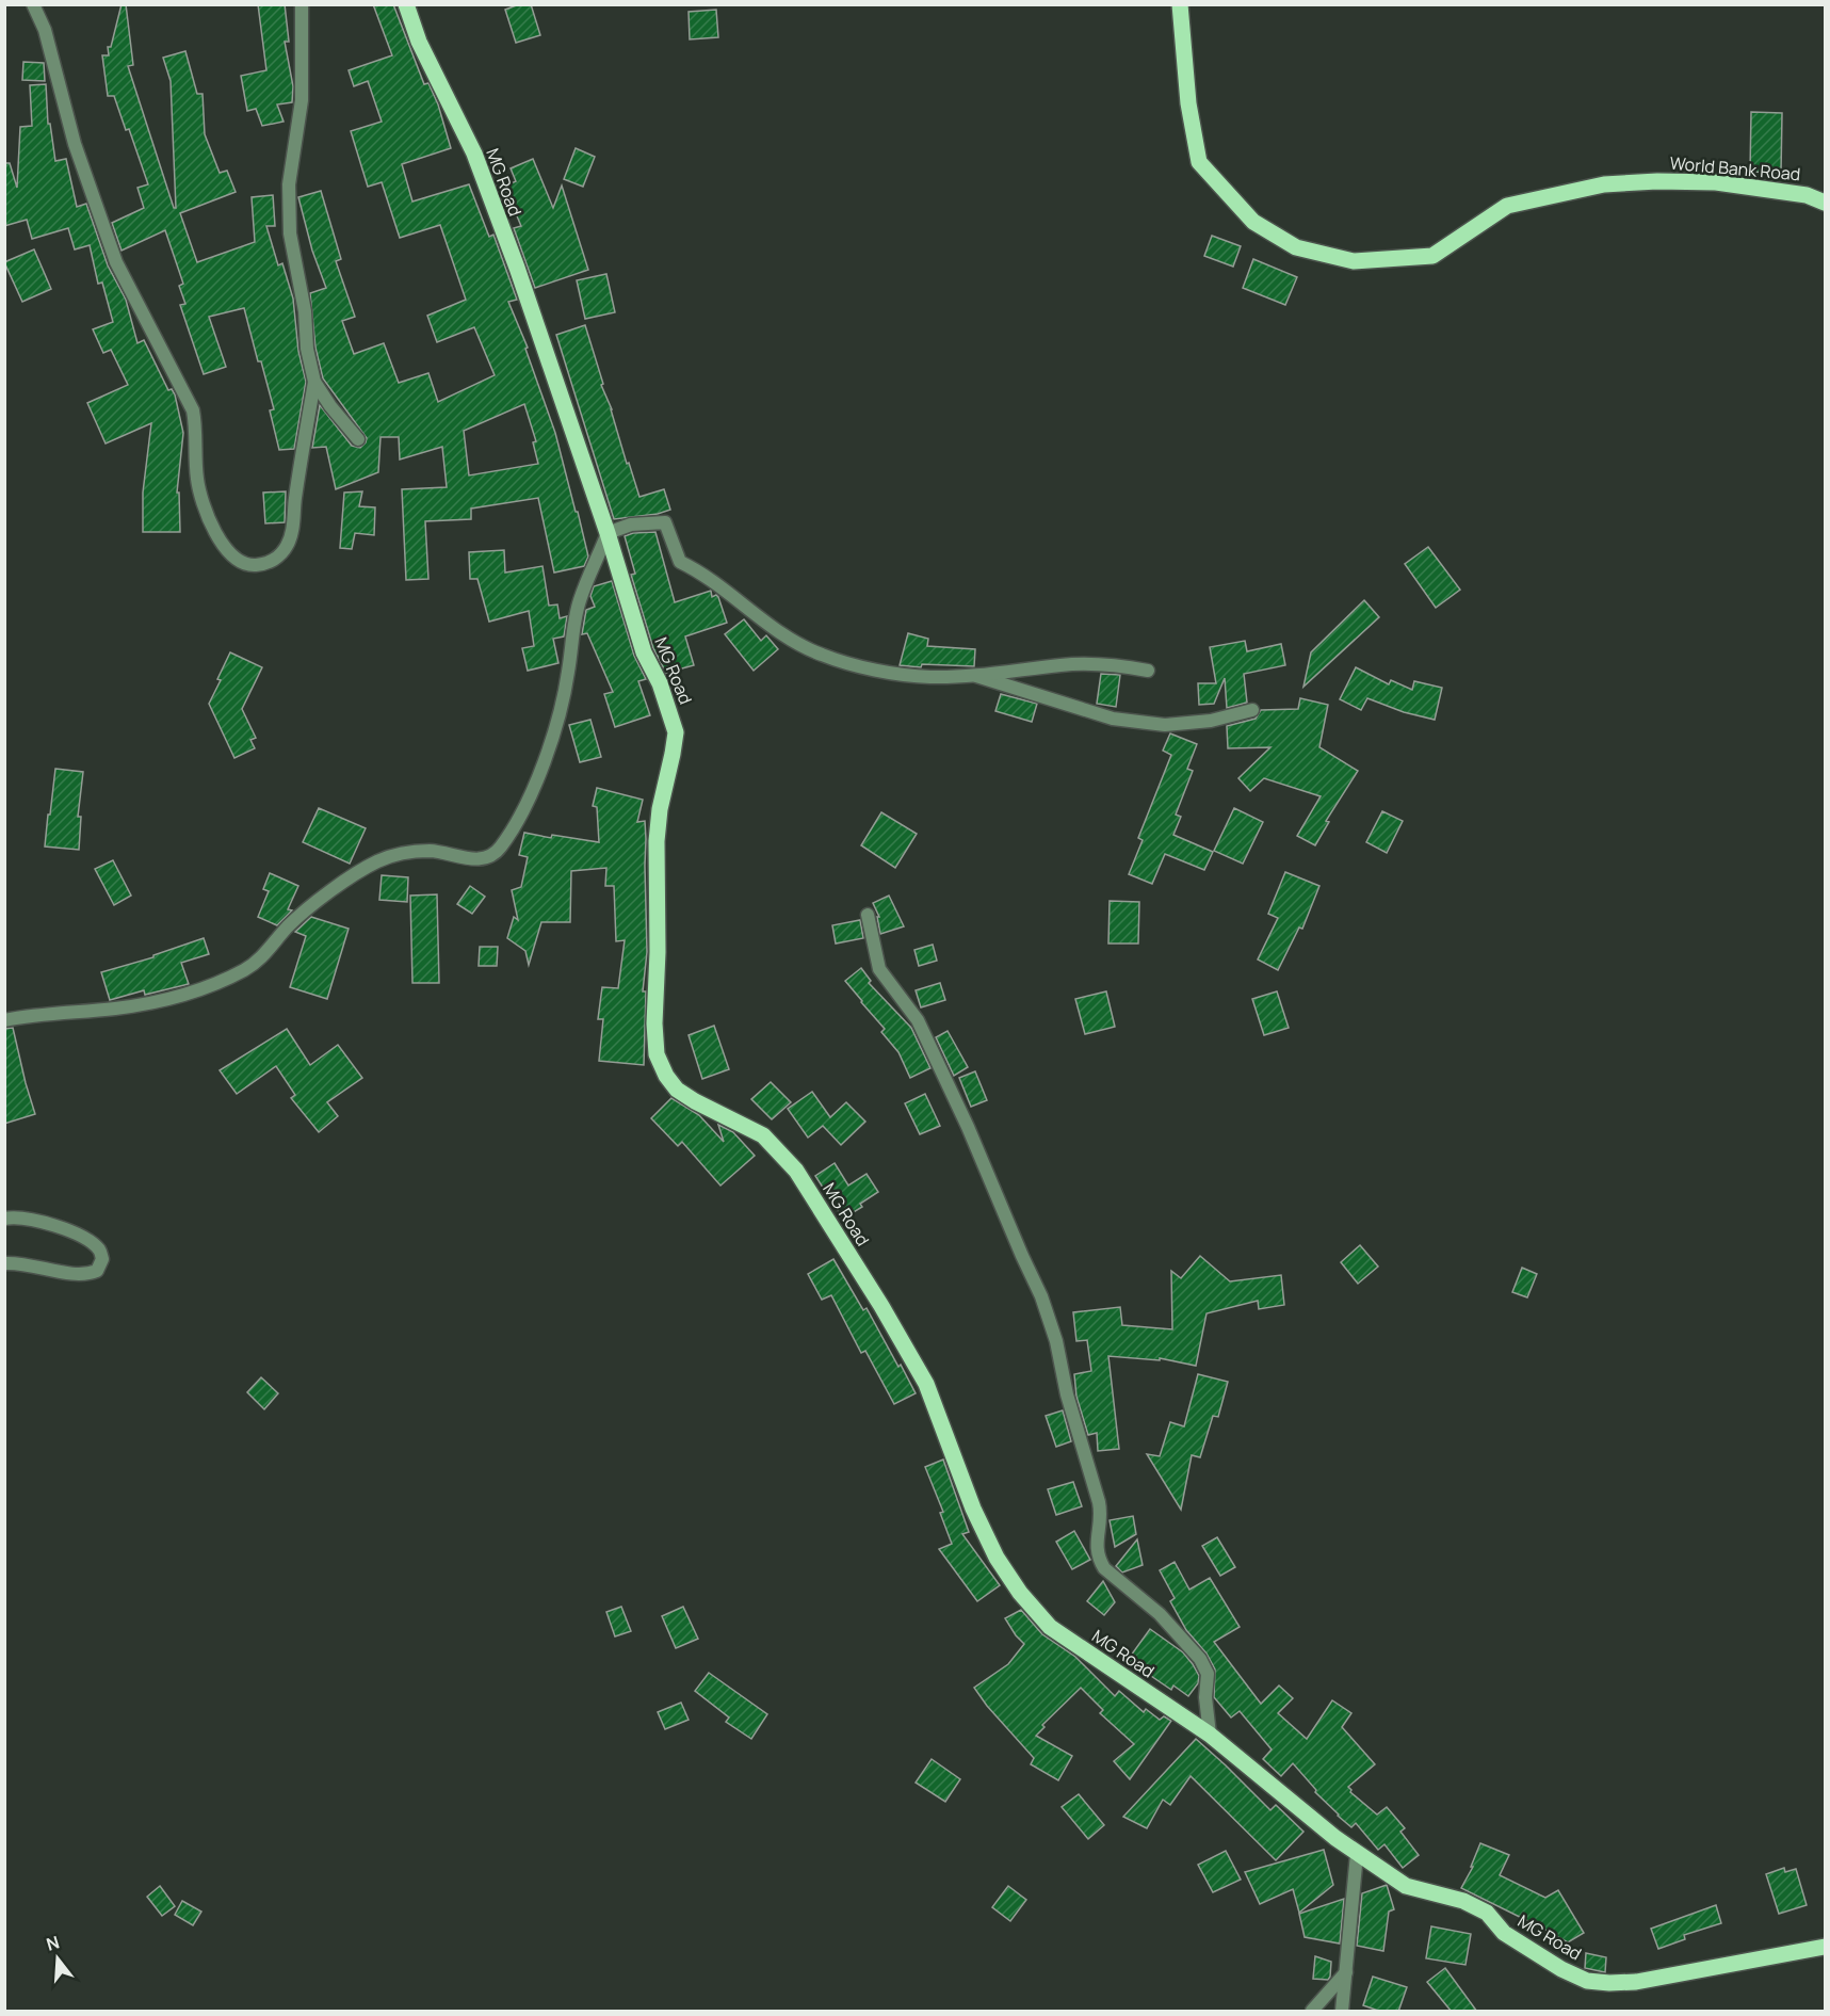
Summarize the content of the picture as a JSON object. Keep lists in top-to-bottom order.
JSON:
{
  "streets": {
    "main road": ["World Bank Road", "MG Road"]
  },
  "north": "top"
}
